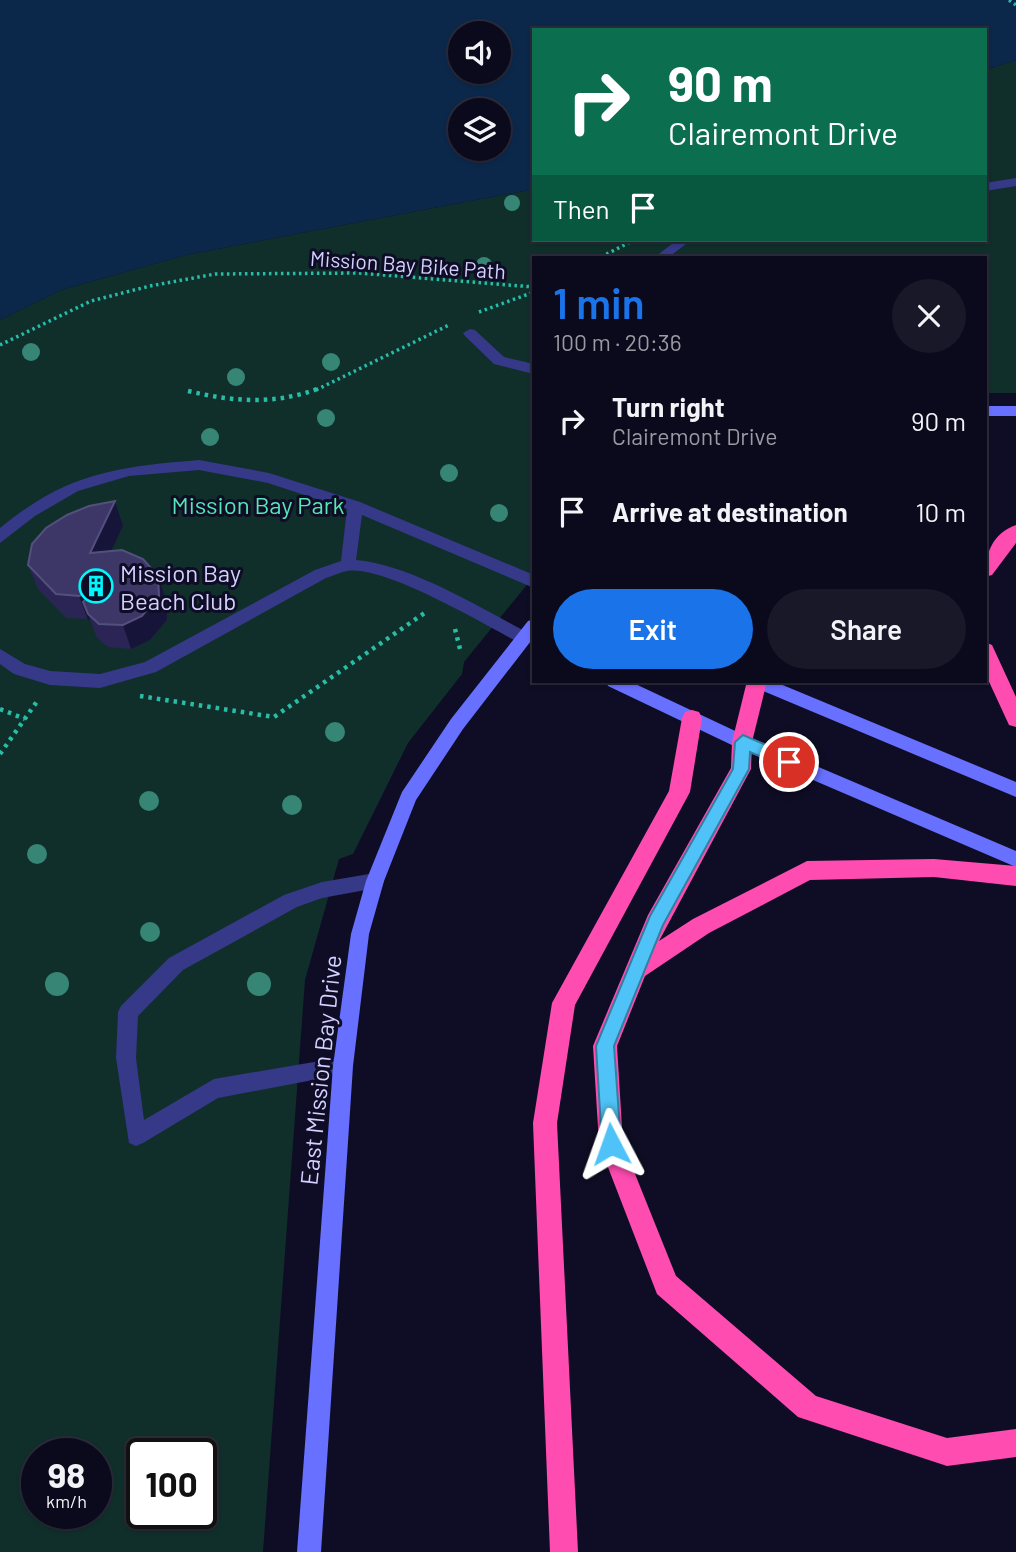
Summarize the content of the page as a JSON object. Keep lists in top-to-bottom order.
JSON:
{
  "streets": {
    "main road": ["East Mission Bay Drive"],
    "path": ["Mission Bay Bike Path"]
  },
  "parks": ["Mission Bay Park"],
  "places": {
    "building": ["Mission Bay Beach Club"]
  },
  "page": {
    "turn": ["90 m", "Clairemont Drive"],
    "then": "Then",
    "heading": ["1 min", "100 m · 20:36"],
    "list": [
      {
        "name": "Turn right",
        "note": "Clairemont Drive",
        "value": "90 m"
      },
      {
        "name": "Arrive at destination",
        "value": "10 m"
      }
    ],
    "buttons": ["Exit", "Share"],
    "speed": "98 km/h",
    "limit": "100"
  }
}
